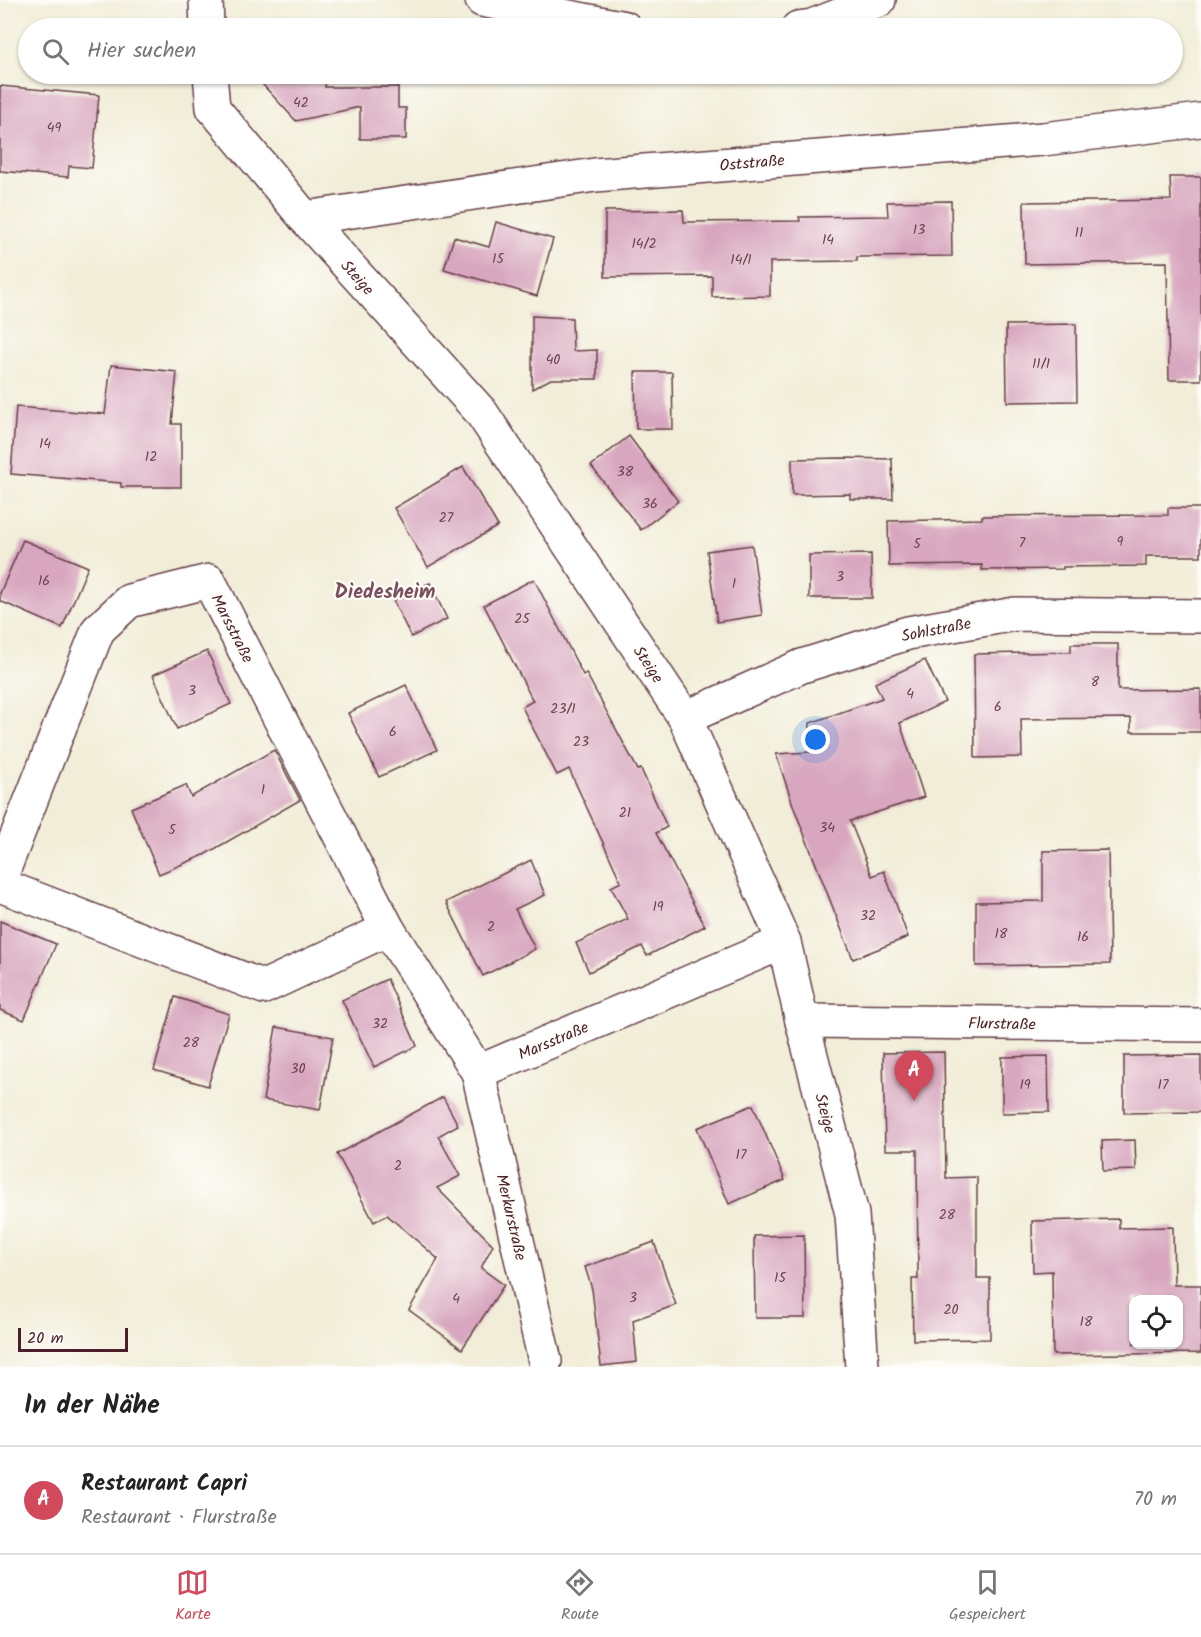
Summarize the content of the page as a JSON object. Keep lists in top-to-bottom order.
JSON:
{
  "streets": {
    "street": [
      "Oststraße",
      "Steige",
      "Marsstraße",
      "Sohlstraße",
      "Flurstraße",
      "Merkurstraße"
    ]
  },
  "crossings": [
    ["Oststraße", "Steige"],
    ["Steige", "Marsstraße"],
    ["Steige", "Sohlstraße"],
    ["Steige", "Flurstraße"],
    ["Marsstraße", "Merkurstraße"]
  ],
  "districts": ["Diedesheim"],
  "house_numbers": [
    "42",
    "49",
    "13",
    "11",
    "14",
    "14/2",
    "15",
    "14/1",
    "40",
    "11/1",
    "14",
    "12",
    "38",
    "36",
    "27",
    "9",
    "7",
    "5",
    "3",
    "16",
    "1",
    "25",
    "8",
    "3",
    "4",
    "6",
    "23/1",
    "6",
    "23",
    "1",
    "21",
    "34",
    "5",
    "19",
    "32",
    "2",
    "18",
    "16",
    "32",
    "28",
    "30",
    "19",
    "17",
    "17",
    "2",
    "28",
    "15",
    "3",
    "4",
    "20",
    "18"
  ],
  "scale_bar": "20 m",
  "page": {
    "search": "Hier suchen",
    "pins": "A",
    "scale": "20 m",
    "heading": "In der Nähe",
    "list": [
      {
        "mark": "A",
        "name": "Restaurant Capri",
        "note": "Restaurant · Flurstraße",
        "value": "70 m"
      }
    ],
    "nav": ["Karte", "Route", "Gespeichert"]
  }
}
